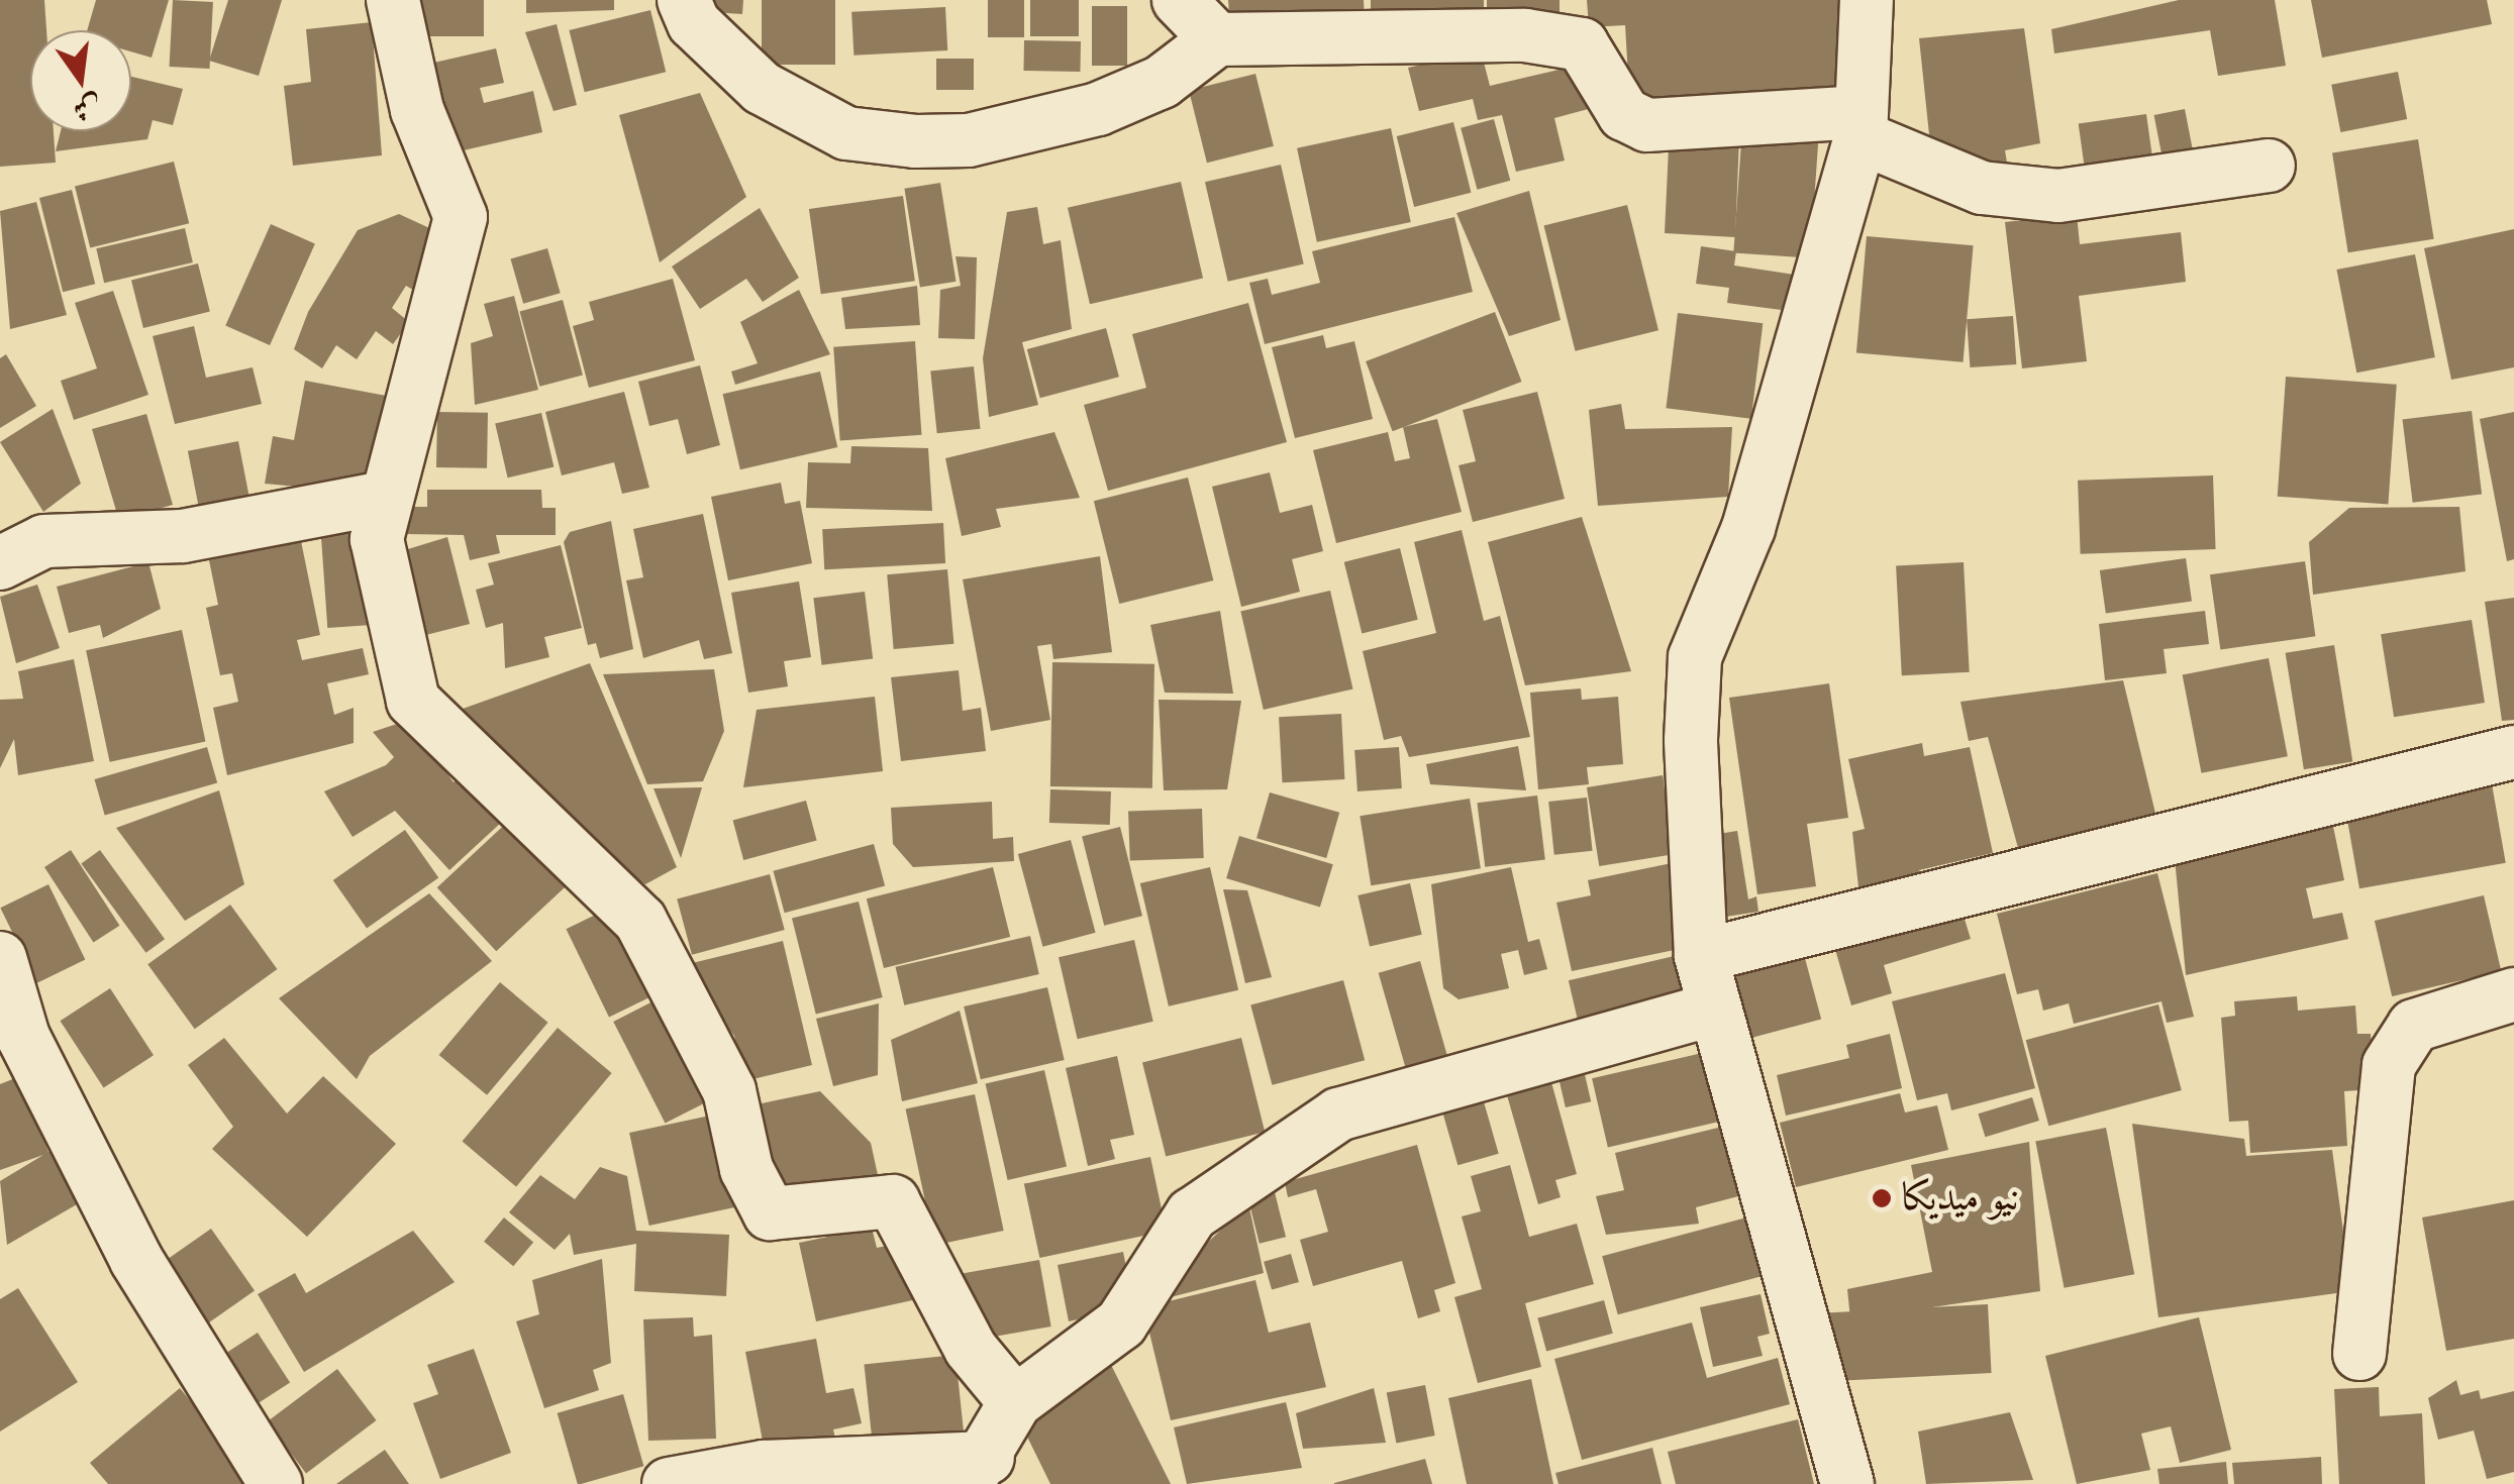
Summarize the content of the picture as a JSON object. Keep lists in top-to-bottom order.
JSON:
{
  "places": ["نيو ميديكا"],
  "north": "bottom"
}
